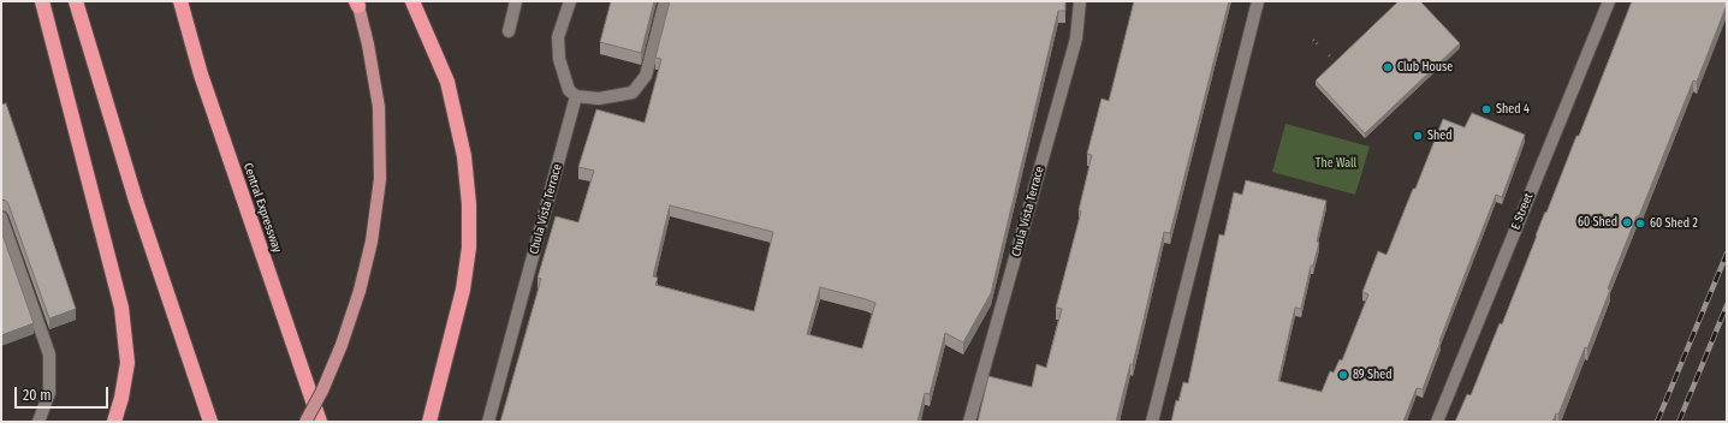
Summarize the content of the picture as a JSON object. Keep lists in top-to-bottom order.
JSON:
{
  "streets": {
    "highway": ["Central Expressway"],
    "lane": ["Chula Vista Terrace", "E Street"]
  },
  "parks": ["The Wall"],
  "places": [
    "Club House",
    "Shed 4",
    "Shed",
    "60 Shed",
    "60 Shed 2",
    "89 Shed"
  ],
  "scale_bar": "20 m"
}
